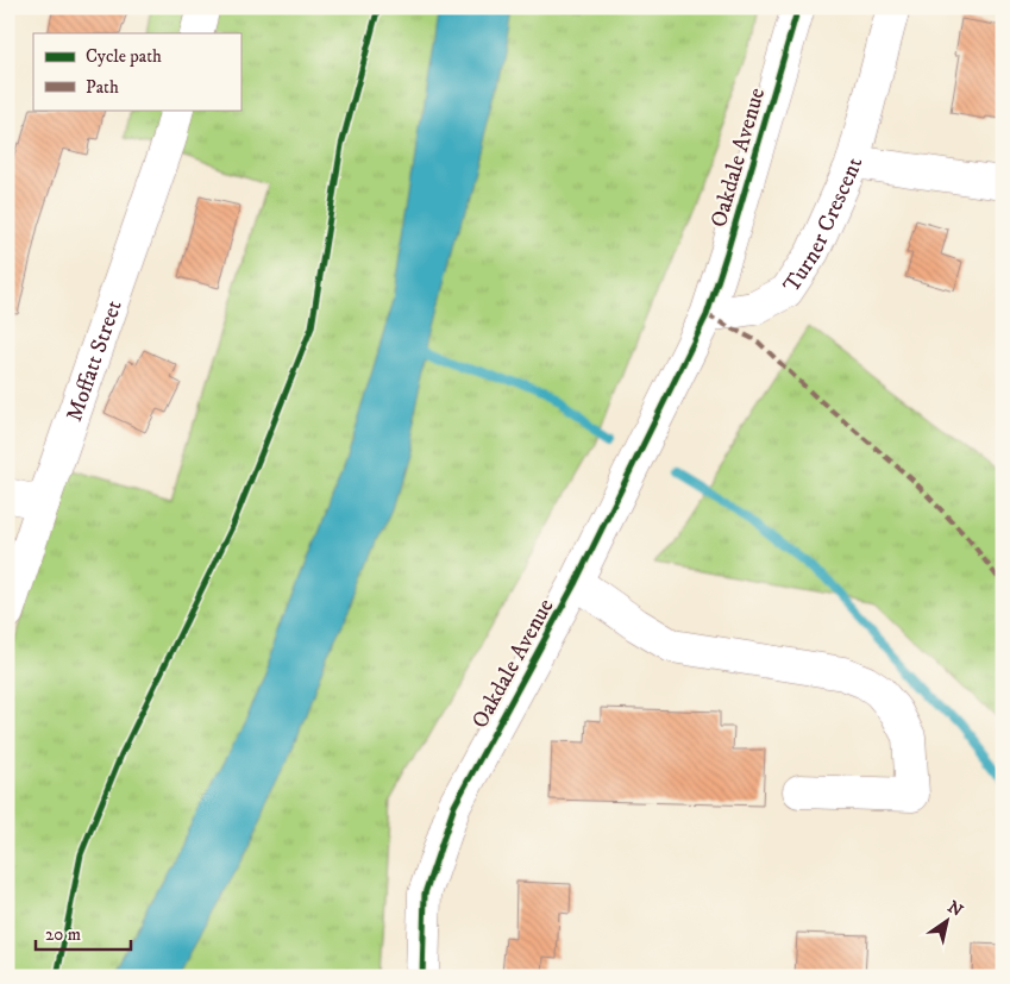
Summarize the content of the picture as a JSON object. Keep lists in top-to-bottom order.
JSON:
{
  "streets": {
    "street": ["Oakdale Avenue", "Turner Crescent", "Moffatt Street"]
  },
  "crossings": [
    ["Oakdale Avenue", "Turner Crescent"]
  ],
  "legend": ["Cycle path", "Path"],
  "scale_bar": "20 m",
  "north": "top right"
}
